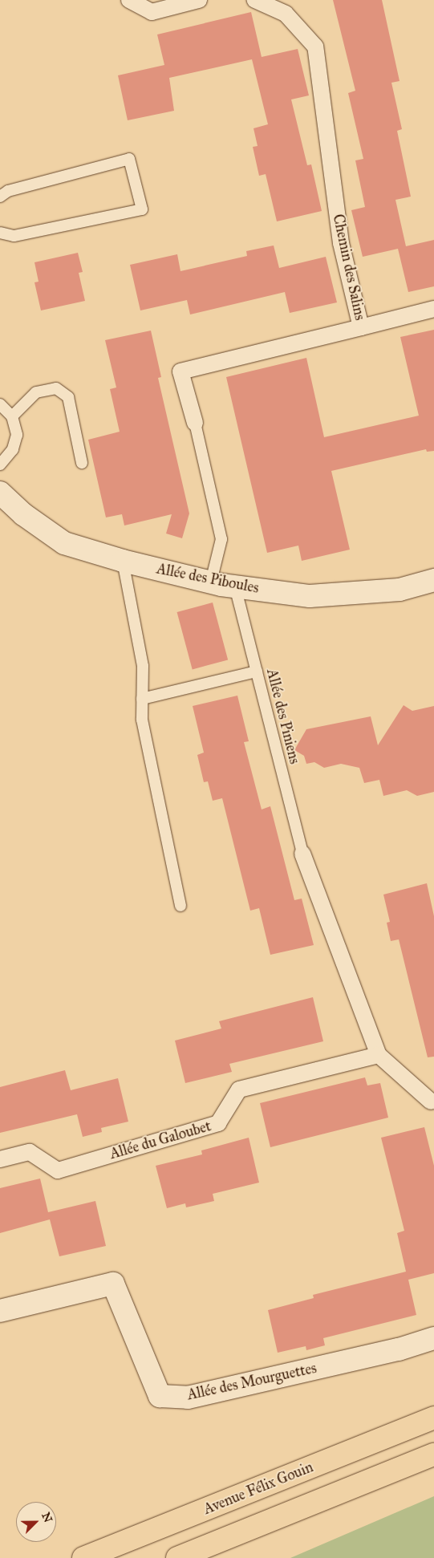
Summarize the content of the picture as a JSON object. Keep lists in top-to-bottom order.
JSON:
{
  "streets": {
    "main road": ["Avenue Félix Gouin"],
    "street": [
      "Chemin des Salins",
      "Allée des Piboules",
      "Allée du Galoubet",
      "Allée des Mourguettes"
    ],
    "lane": ["Allée des Piniens"]
  },
  "crossings": [
    ["Allée des Piboules", "Allée des Piniens"]
  ],
  "north": "top right"
}
